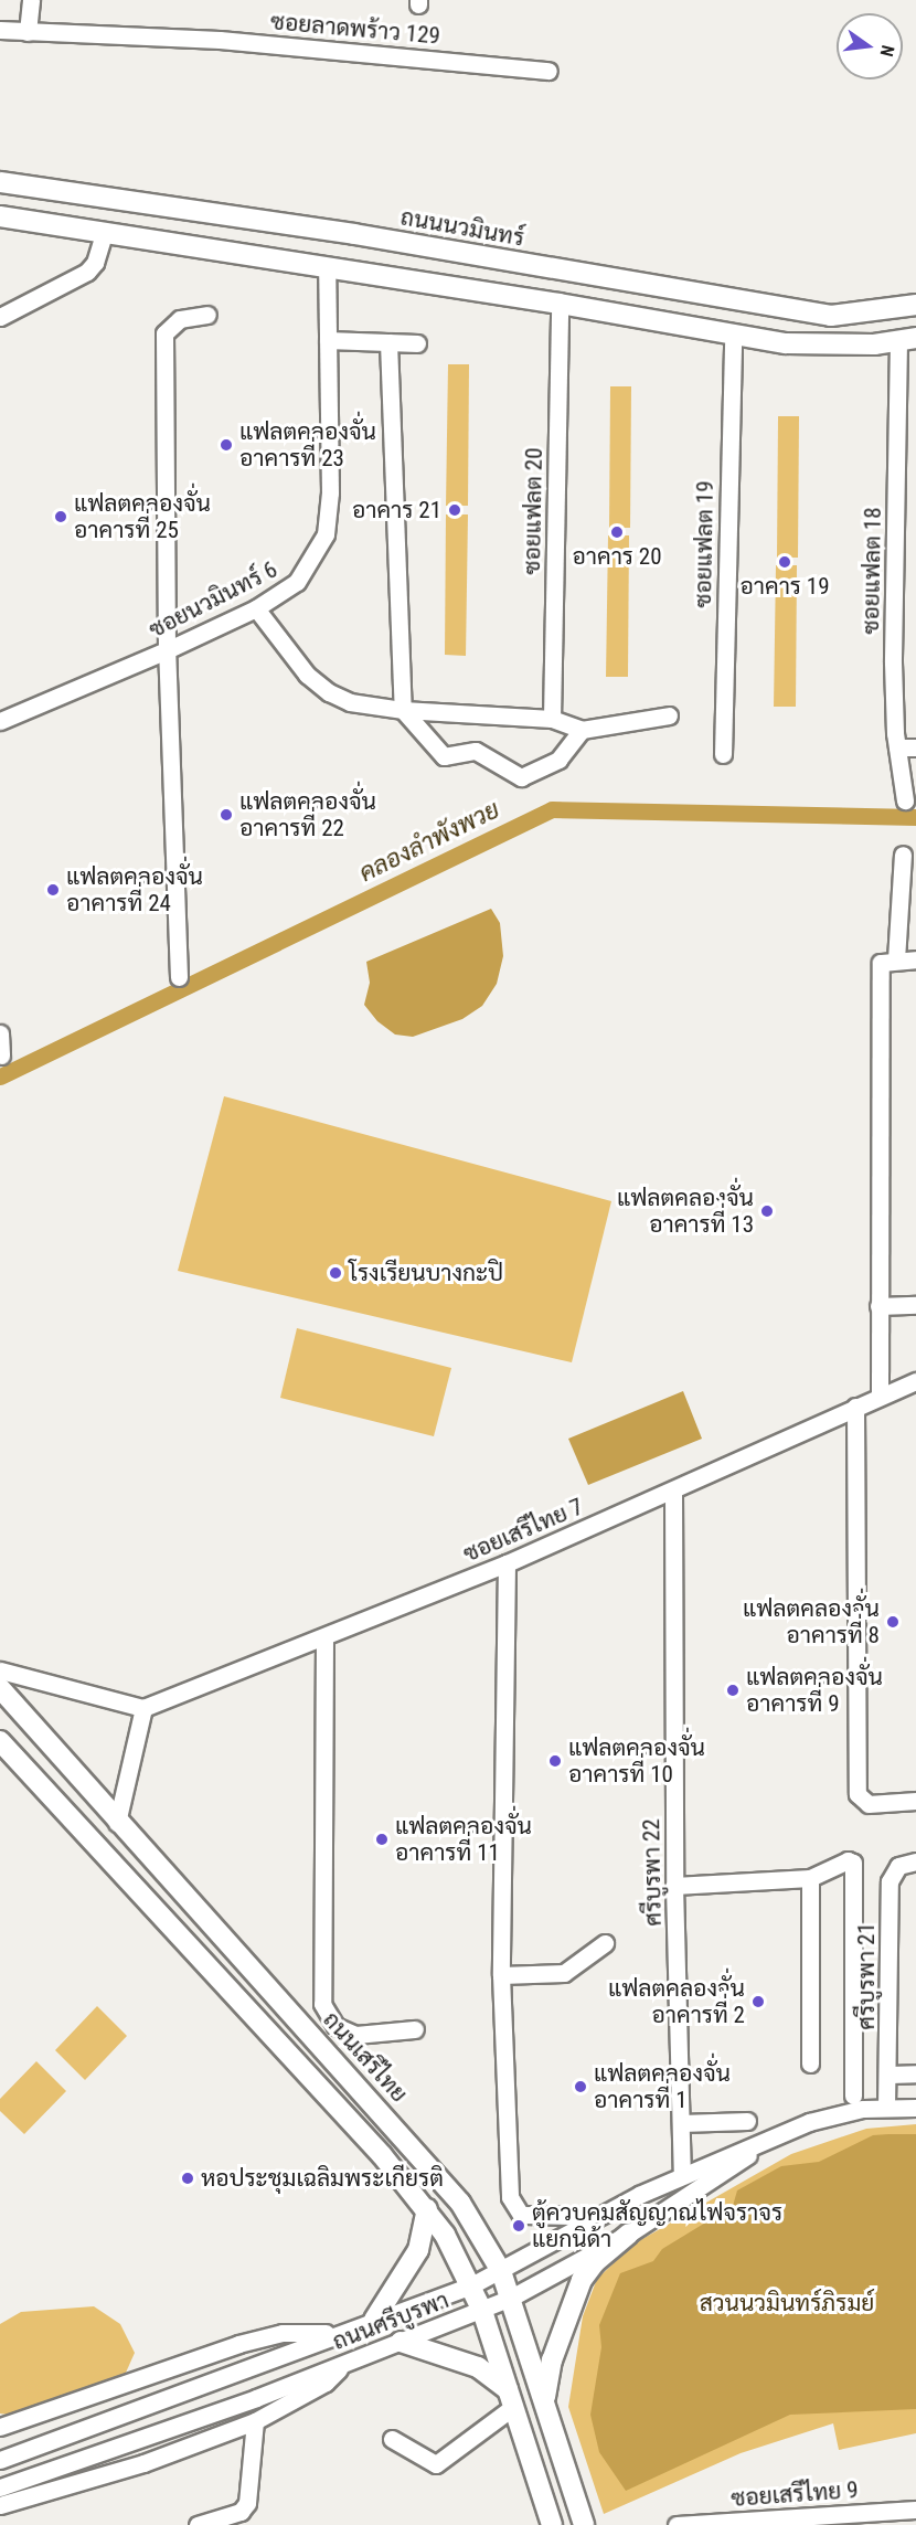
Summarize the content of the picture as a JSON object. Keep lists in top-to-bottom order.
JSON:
{
  "streets": {
    "main road": ["ถนนนวมินทร์", "ถนนเสรีไทย"],
    "street": [
      "ซอยลาดพร้าว 129",
      "ซอยแฟลต 20",
      "ซอยแฟลต 19",
      "ซอยแฟลต 18",
      "ซอยนวมินทร์ 6",
      "ซอยเสรีไทย 7",
      "ศรีบูรพา 22",
      "ศรีบูรพา 21",
      "ถนนศรีบูรพา",
      "ซอยเสรีไทย 9"
    ]
  },
  "crossings": [
    ["ซอยเสรีไทย 7", "ศรีบูรพา 22"],
    ["ศรีบูรพา 22", "ถนนศรีบูรพา"],
    ["ศรีบูรพา 21", "ถนนศรีบูรพา"],
    ["ถนนเสรีไทย", "ถนนศรีบูรพา"]
  ],
  "water": ["คลองลำพังพวย"],
  "parks": ["สวนนวมินทร์ภิรมย์"],
  "places": [
    "แฟลตคลองจั่น อาคารที่ 23",
    "อาคาร 21",
    "แฟลตคลองจั่น อาคารที่ 25",
    "อาคาร 20",
    "อาคาร 19",
    "แฟลตคลองจั่น อาคารที่ 22",
    "แฟลตคลองจั่น อาคารที่ 24",
    "แฟลตคลองจั่น อาคารที่ 13",
    "โรงเรียนบางกะปิ",
    "แฟลตคลองจั่น อาคารที่ 8",
    "แฟลตคลองจั่น อาคารที่ 9",
    "แฟลตคลองจั่น อาคารที่ 10",
    "แฟลตคลองจั่น อาคารที่ 11",
    "แฟลตคลองจั่น อาคารที่ 2",
    "แฟลตคลองจั่น อาคารที่ 1",
    "หอประชุมเฉลิมพระเกียรติ",
    "ตู้ควบคุมสัญญาณไฟจราจร แยกนิด้า"
  ],
  "north": "right"
}
